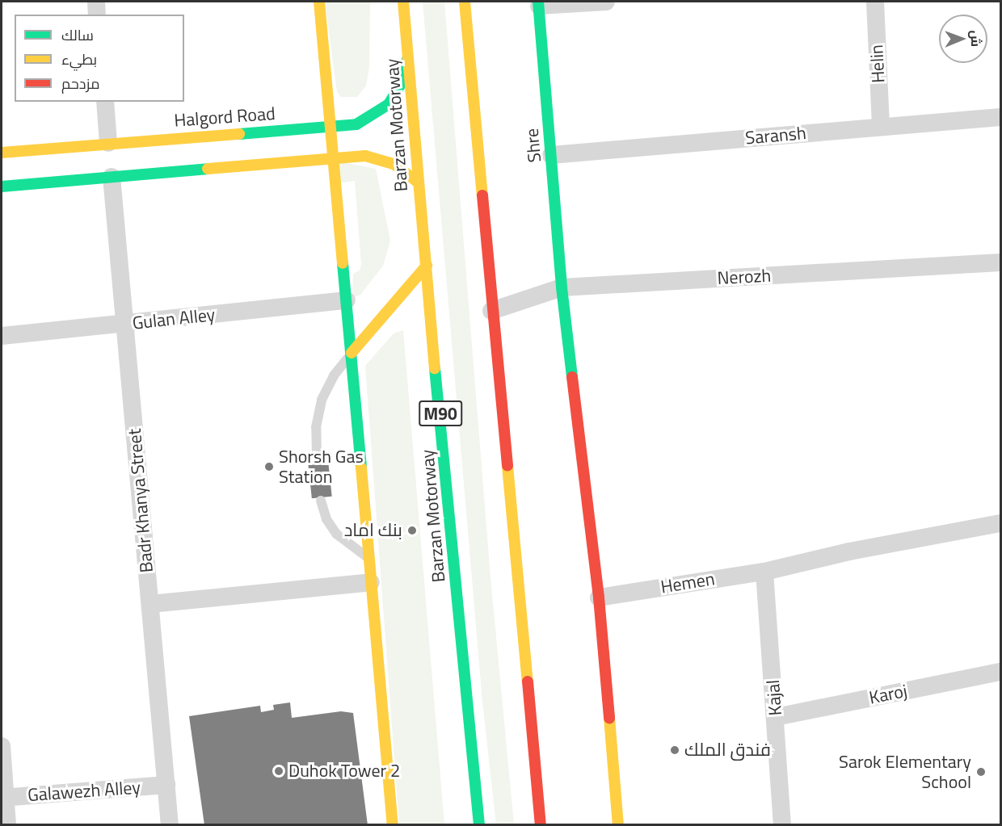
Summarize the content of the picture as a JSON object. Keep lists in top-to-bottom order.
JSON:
{
  "streets": {
    "main road": [
      "Halgord Road",
      "Barzan Motorway",
      "Shre",
      "M90"
    ],
    "street": [
      "Helin",
      "Saransh",
      "Nerozh",
      "Gulan Alley",
      "Badr Khanya Street",
      "Hemen",
      "Karoj",
      "Kajal",
      "Galawezh Alley"
    ]
  },
  "crossings": [
    ["Helin", "Saransh"],
    ["Halgord Road", "Barzan Motorway"],
    ["Halgord Road", "Badr Khanya Street"],
    ["Saransh", "Shre"],
    ["Shre", "Nerozh"],
    ["Shre", "Hemen"],
    ["Gulan Alley", "Badr Khanya Street"],
    ["Badr Khanya Street", "Galawezh Alley"],
    ["Hemen", "Kajal"],
    ["Karoj", "Kajal"]
  ],
  "places": [
    "Shorsh Gas Station",
    "بنك اماد",
    "فندق الملك",
    "Duhok Tower 2",
    "Sarok Elementary School"
  ],
  "legend": ["سالك", "بطيء", "مزدحم"],
  "north": "right"
}
